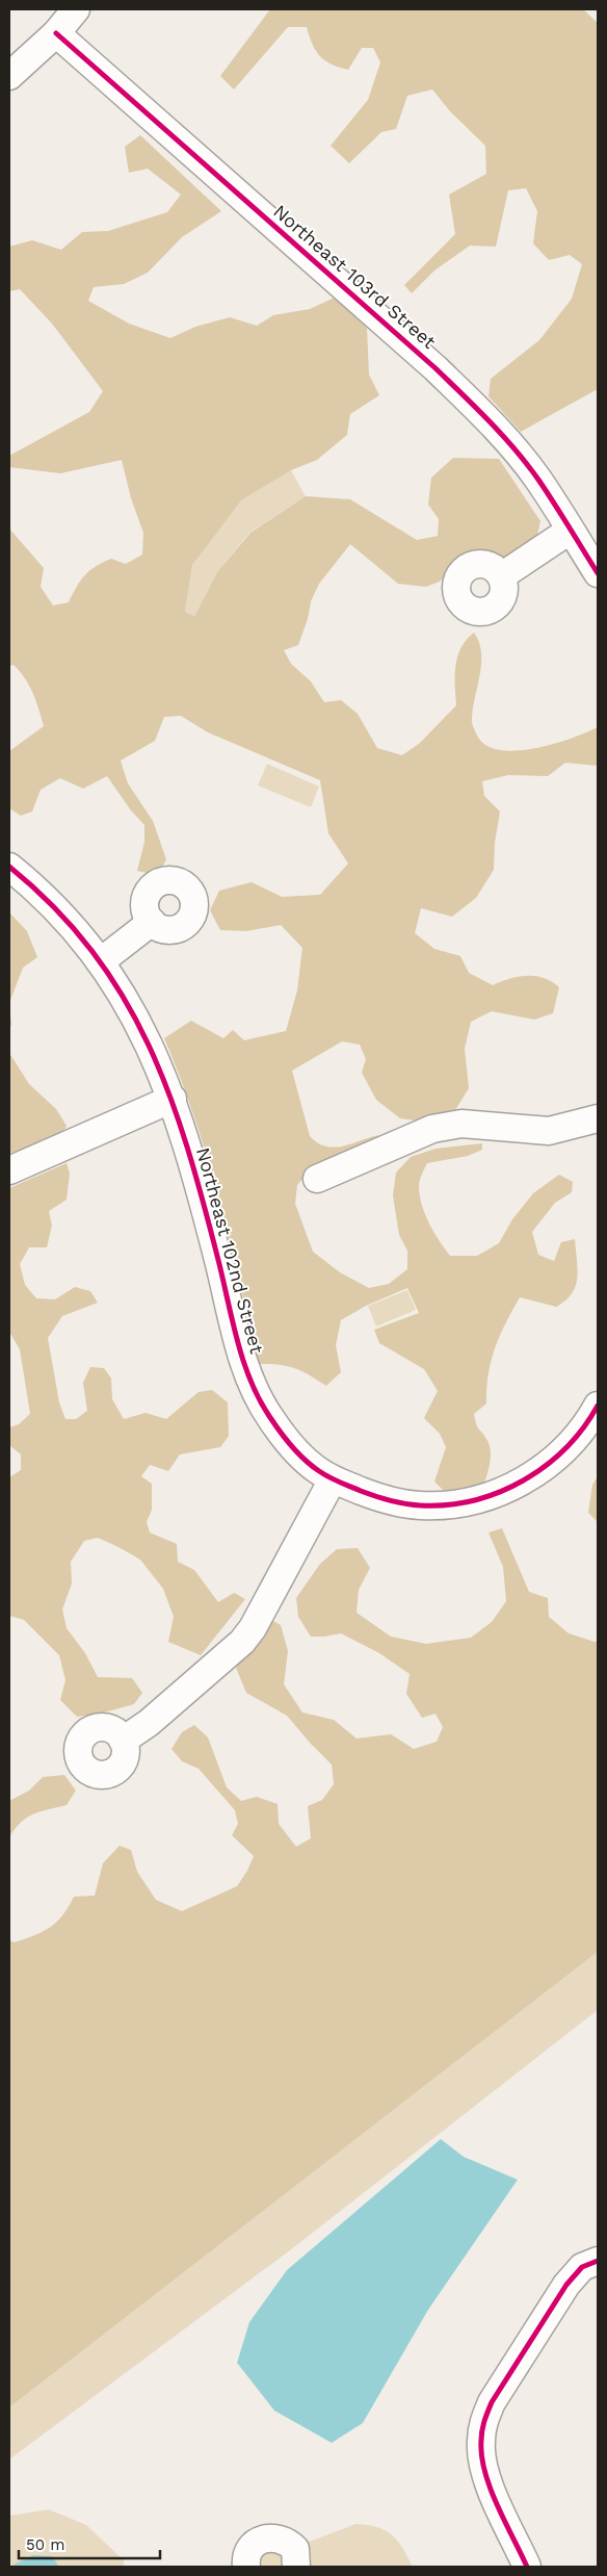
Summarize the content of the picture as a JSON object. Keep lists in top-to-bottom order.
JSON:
{
  "streets": {
    "street": ["Northeast 103rd Street", "Northeast 102nd Street"]
  },
  "scale_bar": "50 m"
}
